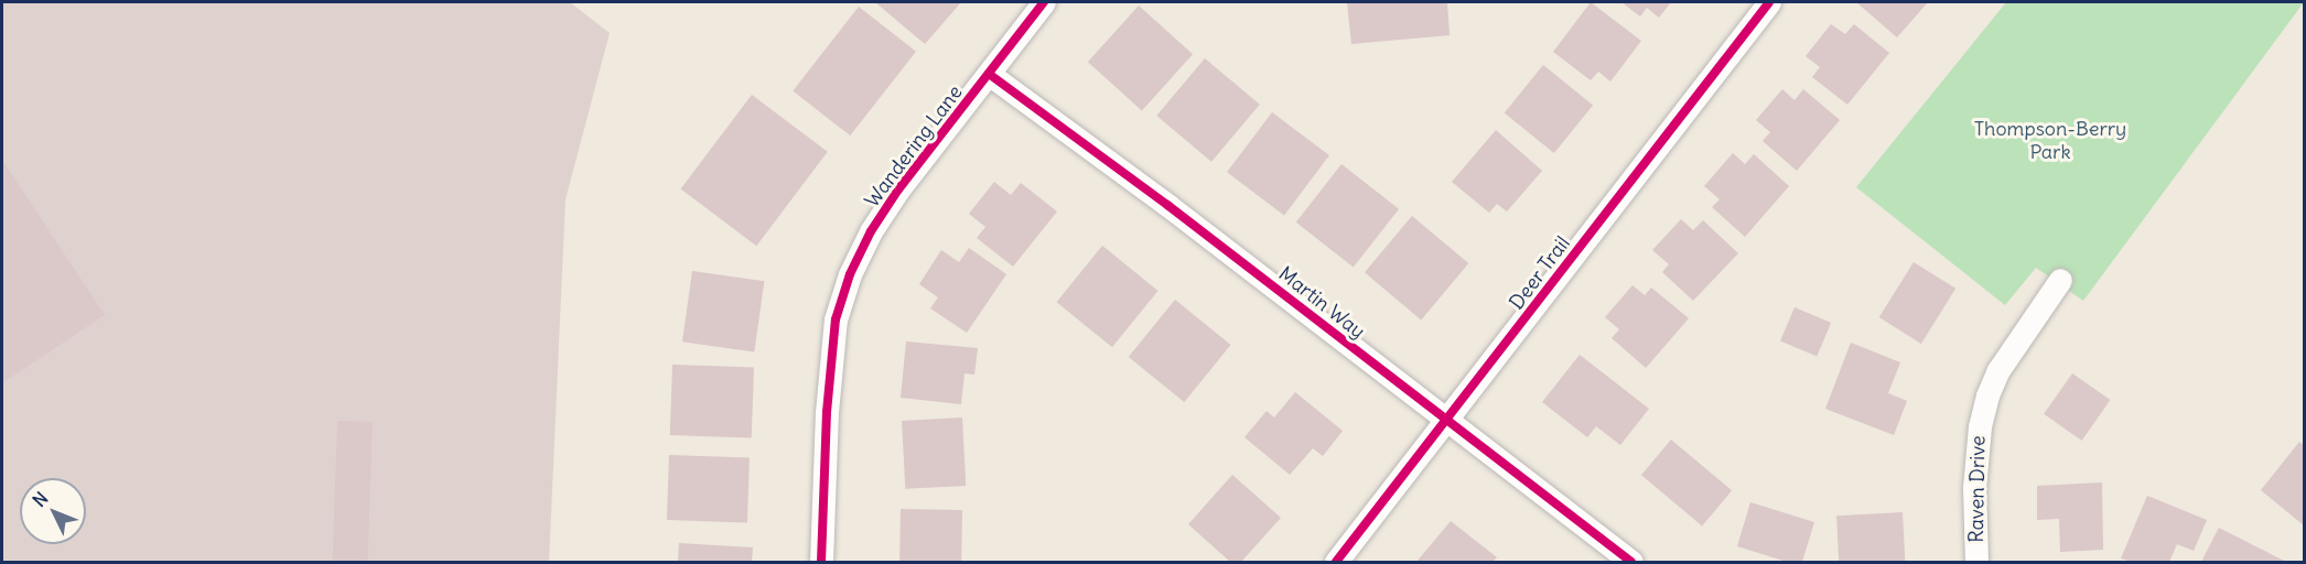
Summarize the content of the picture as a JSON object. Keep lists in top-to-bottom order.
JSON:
{
  "streets": {
    "street": [
      "Wandering Lane",
      "Deer Trail",
      "Martin Way",
      "Raven Drive"
    ]
  },
  "crossings": [
    ["Wandering Lane", "Martin Way"],
    ["Deer Trail", "Martin Way"]
  ],
  "parks": ["Thompson-Berry Park"],
  "north": "top left"
}
